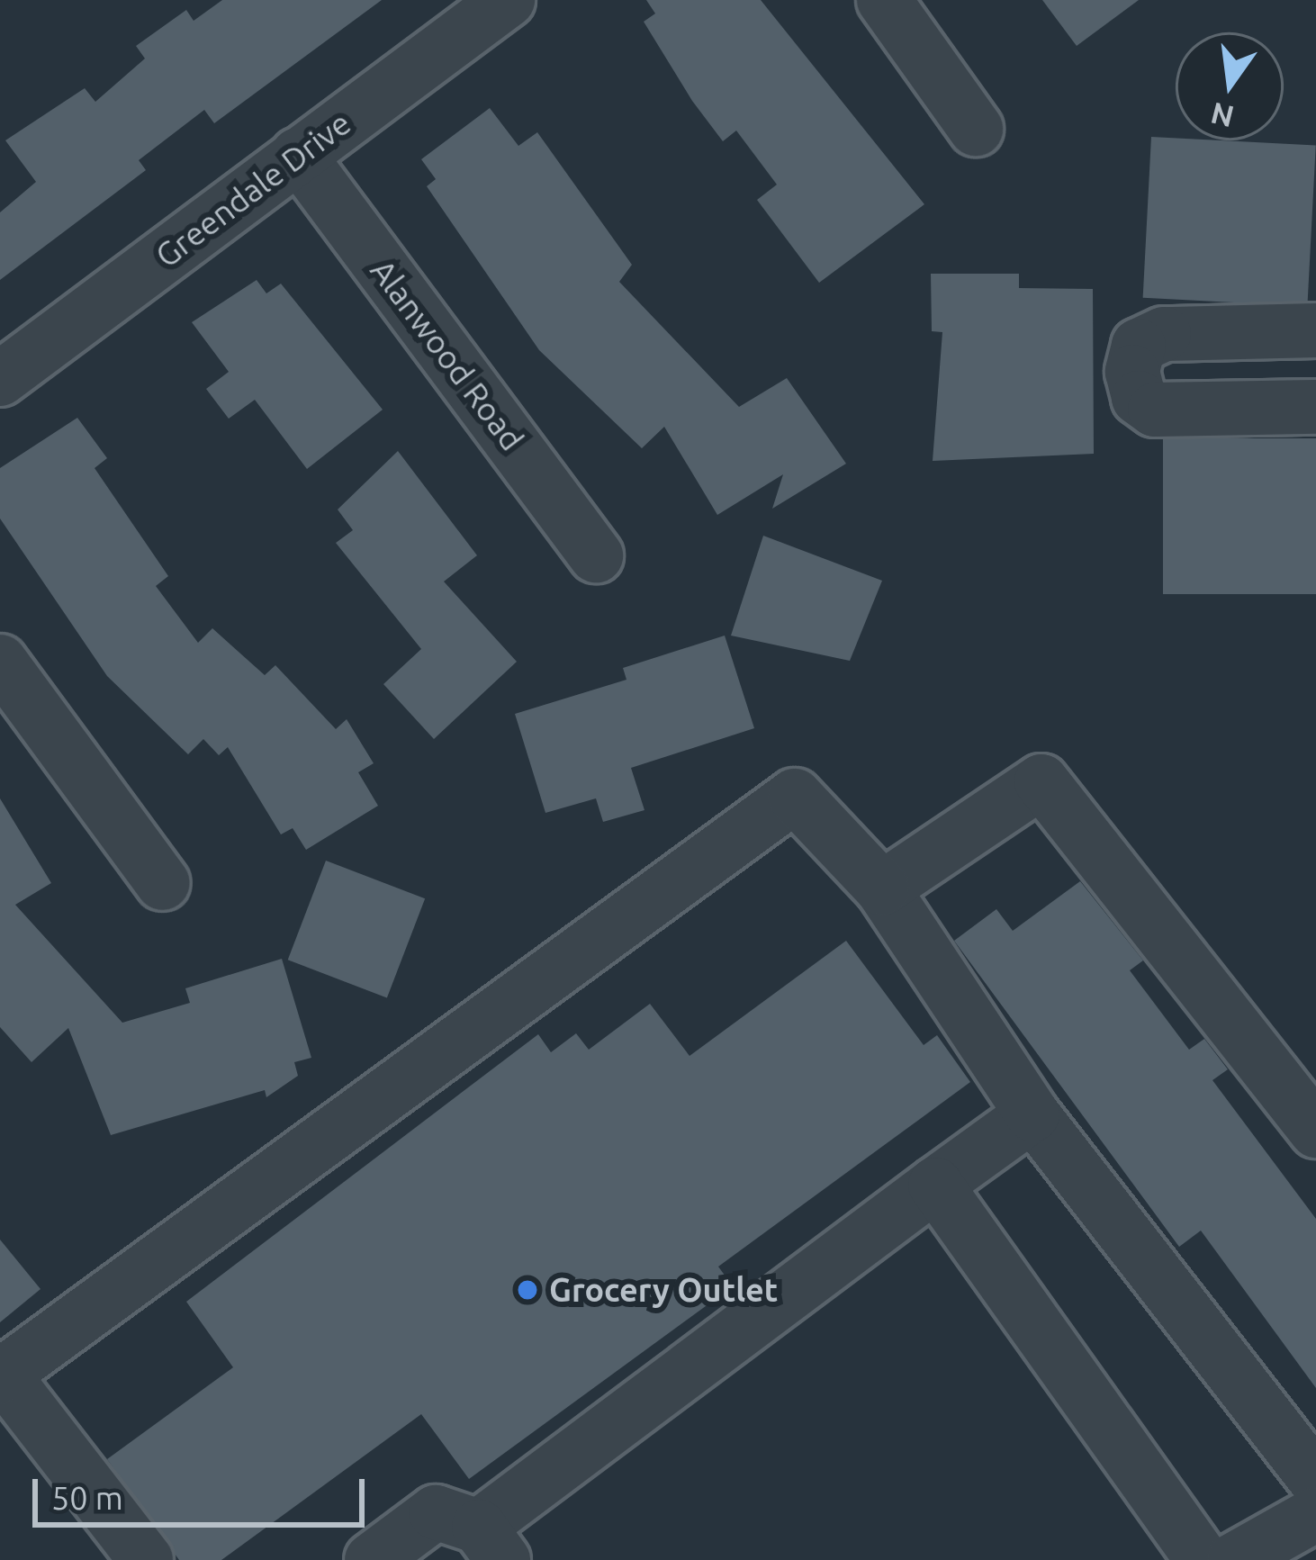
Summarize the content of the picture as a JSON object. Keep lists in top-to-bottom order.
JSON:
{
  "streets": {
    "street": ["Greendale Drive", "Alanwood Road"]
  },
  "crossings": [
    ["Greendale Drive", "Alanwood Road"]
  ],
  "places": ["Grocery Outlet"],
  "scale_bar": "50 m",
  "north": "bottom"
}
